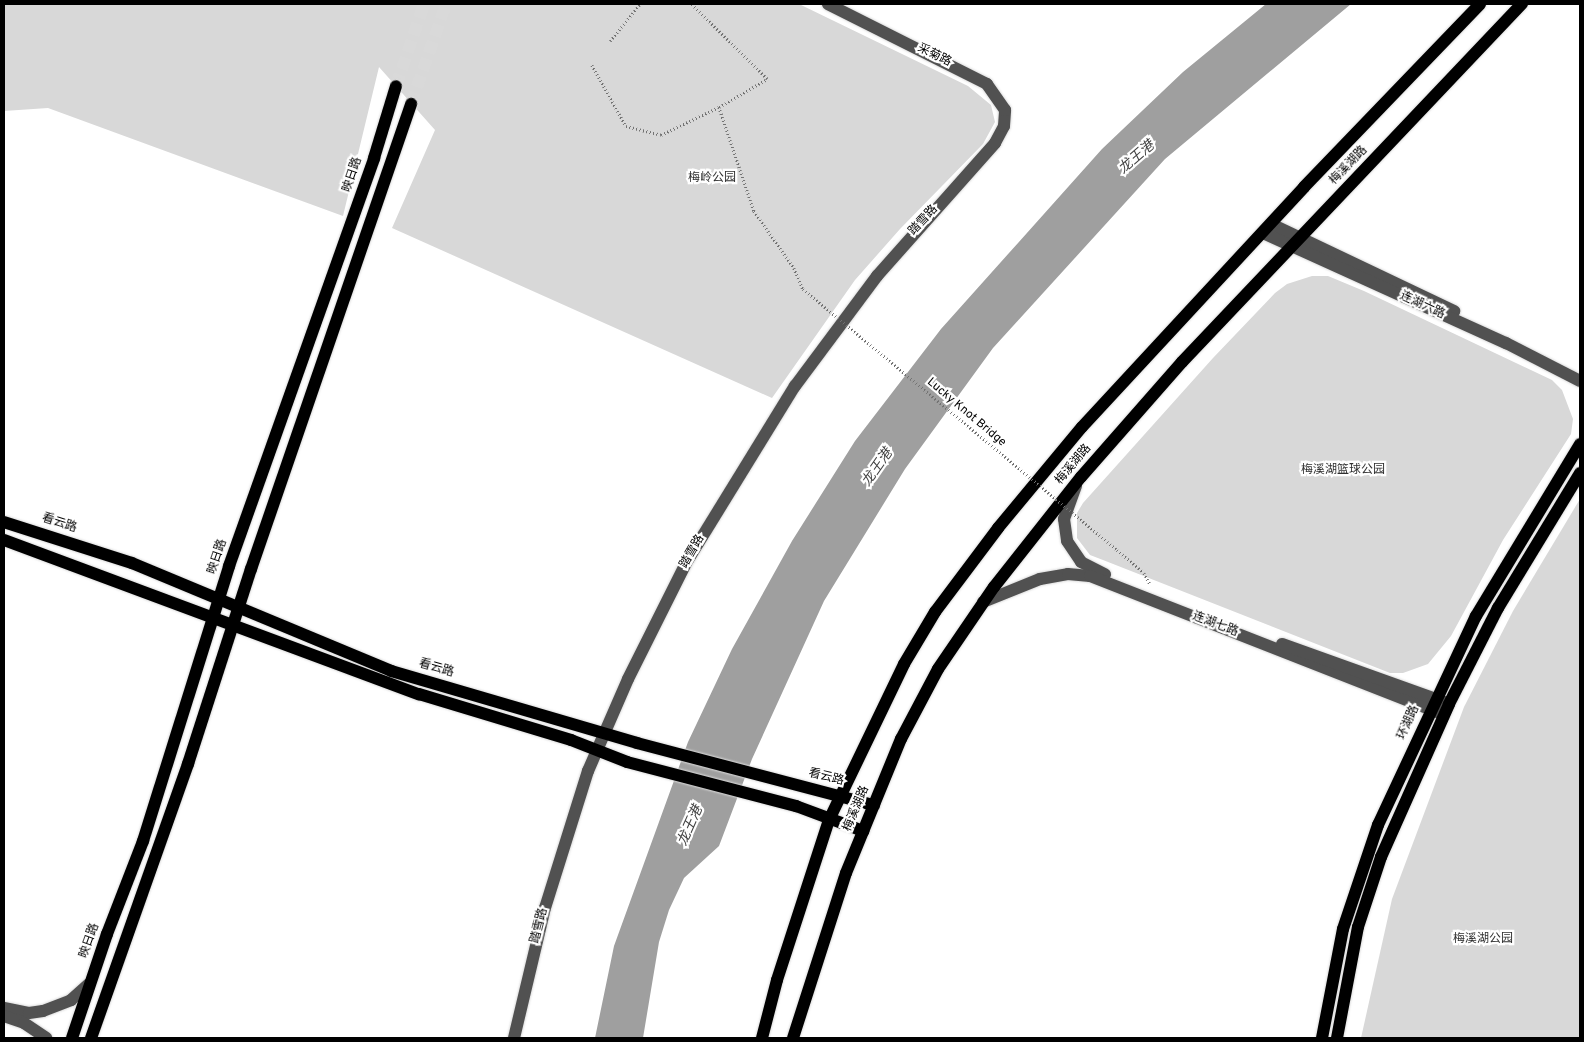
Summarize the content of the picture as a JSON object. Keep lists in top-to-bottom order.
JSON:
{
  "streets": {
    "main road": [
      "梅溪湖路",
      "映日路",
      "看云路",
      "环湖路"
    ],
    "street": [
      "采菊路",
      "踏雪路",
      "连湖六路",
      "连湖七路"
    ],
    "path": ["Lucky Knot Bridge"]
  },
  "crossings": [
    ["采菊路", "踏雪路"],
    ["梅溪湖路", "连湖六路"],
    ["梅溪湖路", "看云路"],
    ["梅溪湖路", "连湖七路"],
    ["映日路", "看云路"],
    ["踏雪路", "看云路"],
    ["Lucky Knot Bridge", "连湖七路"],
    ["连湖七路", "环湖路"]
  ],
  "water": ["龙王港"],
  "parks": ["梅岭公园", "梅溪湖篮球公园", "梅溪湖公园"]
}
